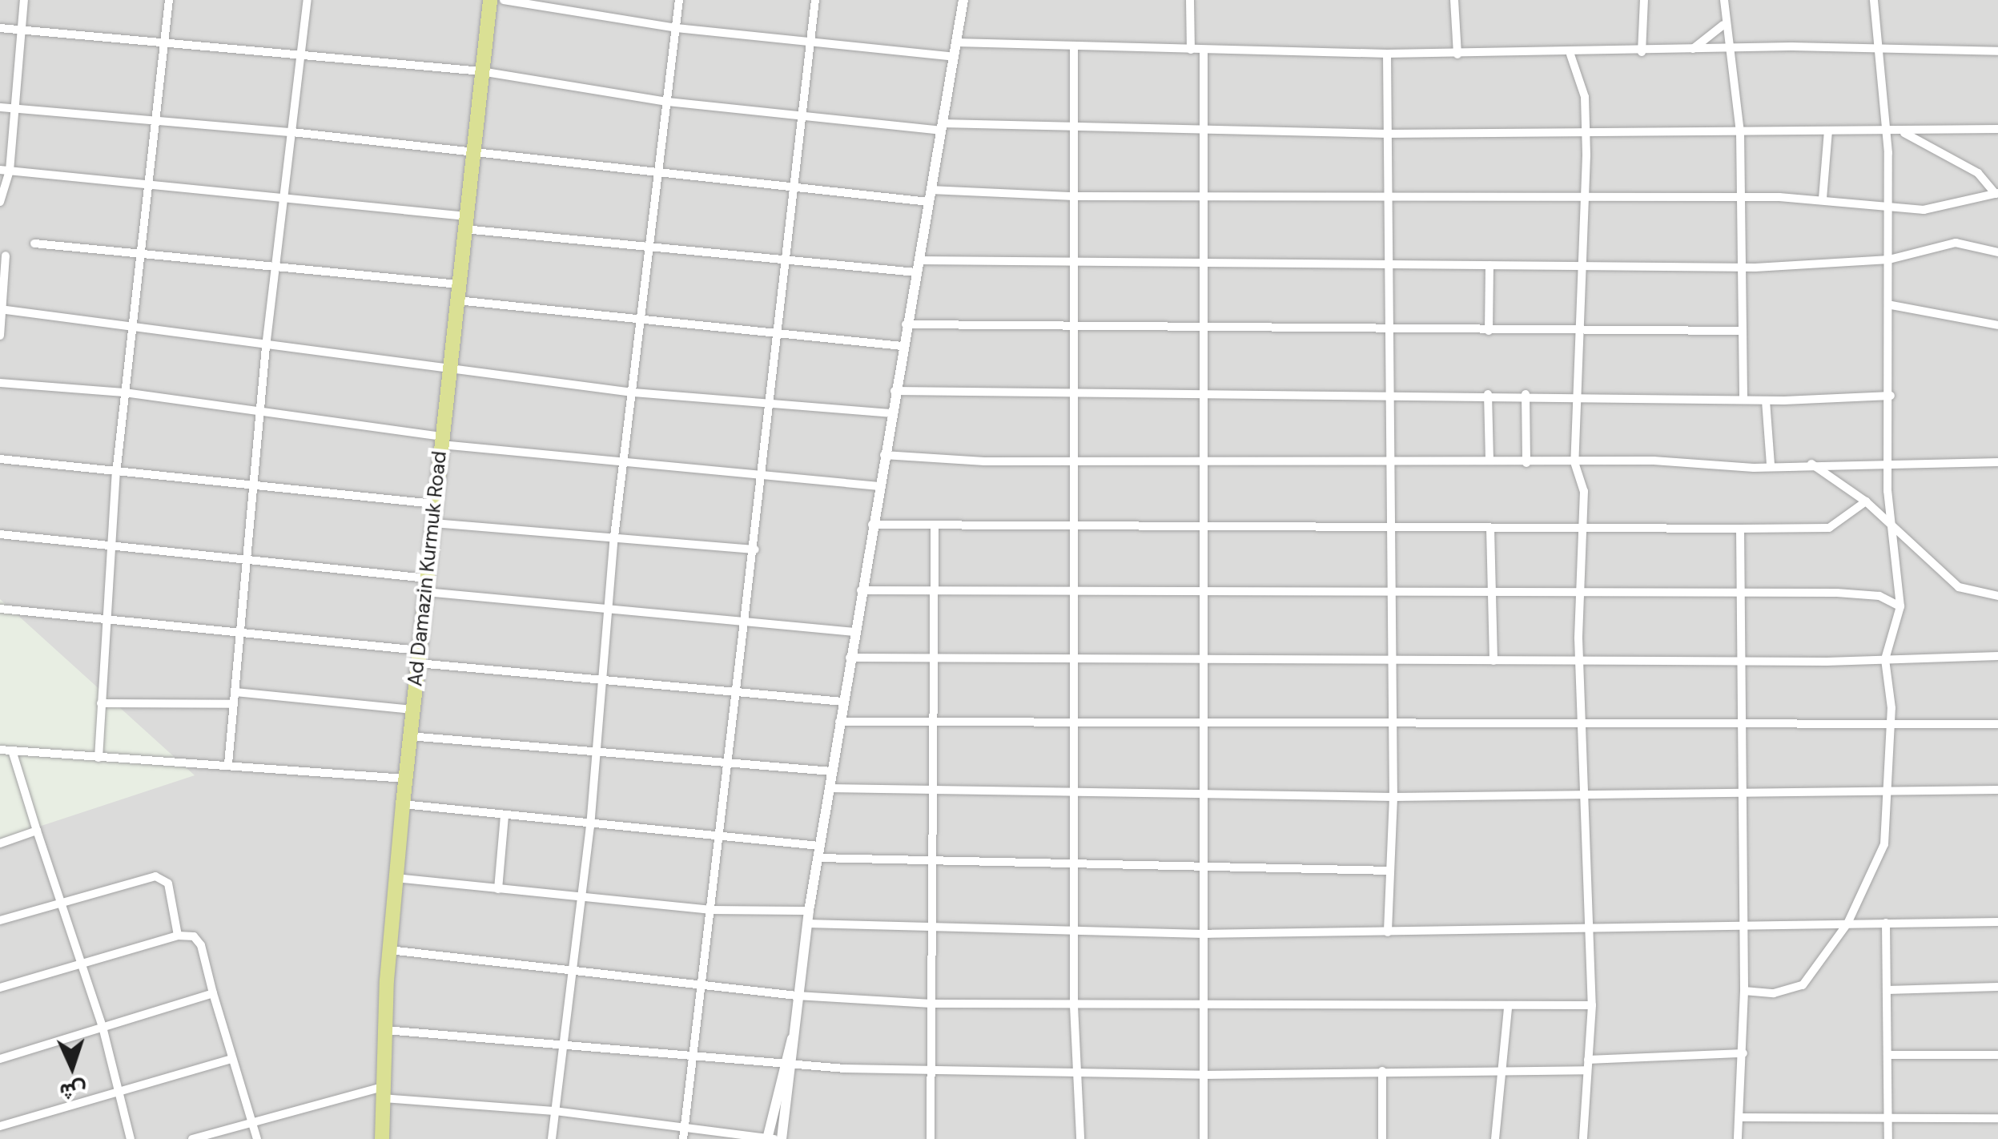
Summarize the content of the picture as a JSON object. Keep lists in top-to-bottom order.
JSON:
{
  "streets": {
    "highway": ["Ad Damazin Kurmuk Road"]
  },
  "north": "bottom"
}
